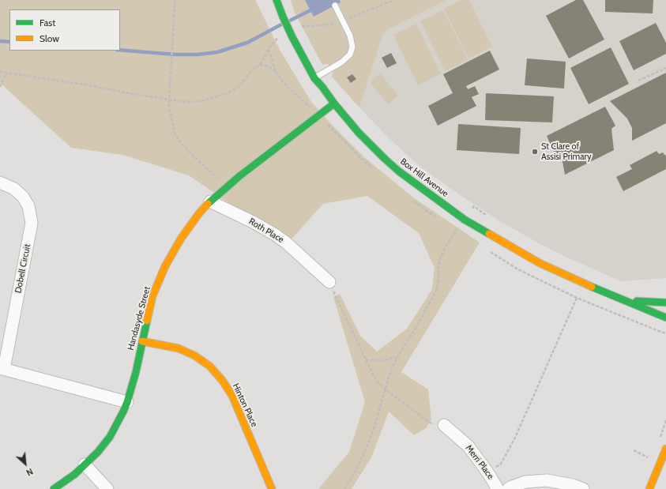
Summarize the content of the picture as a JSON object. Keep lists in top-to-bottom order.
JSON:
{
  "streets": {
    "street": [
      "Box Hill Avenue",
      "Roth Place",
      "Dobell Circuit",
      "Handasyde Street",
      "Hinton Place",
      "Merri Place"
    ]
  },
  "crossings": [
    ["Box Hill Avenue", "Handasyde Street"],
    ["Roth Place", "Handasyde Street"],
    ["Dobell Circuit", "Handasyde Street"],
    ["Handasyde Street", "Hinton Place"]
  ],
  "places": ["St Clare of Assisi Primary"],
  "legend": ["Fast", "Slow"],
  "north": "bottom right"
}
